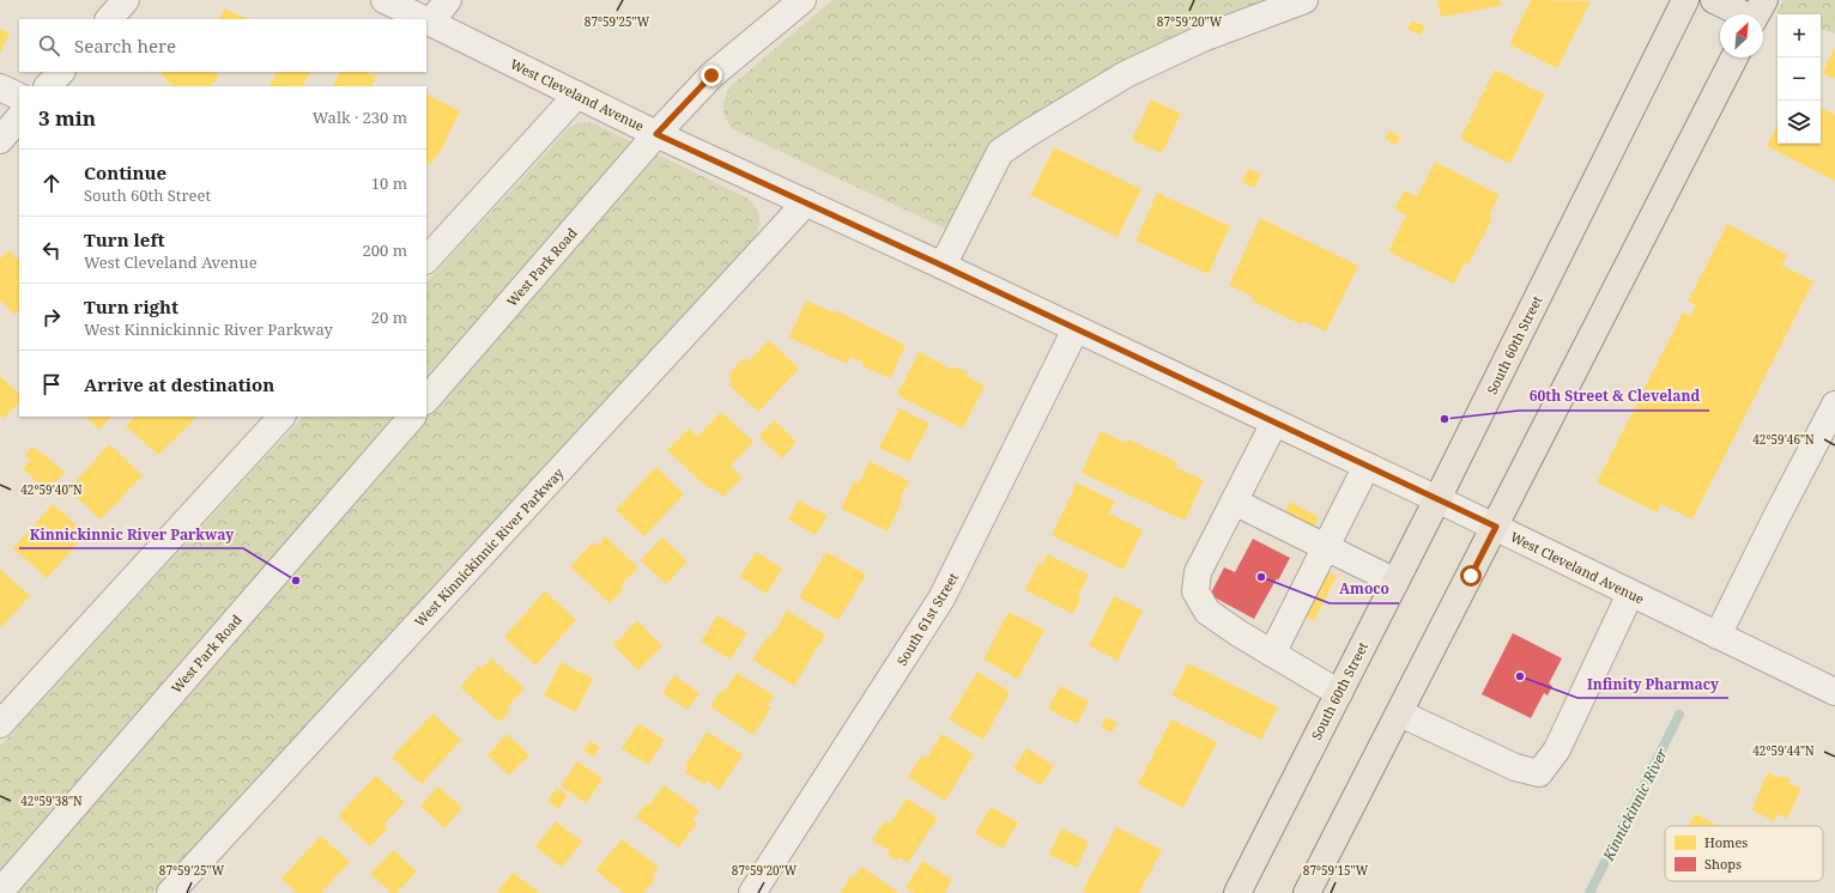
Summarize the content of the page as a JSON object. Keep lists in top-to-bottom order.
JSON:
{
  "streets": {
    "main road": ["South 60th Street"],
    "street": [
      "West Cleveland Avenue",
      "West Park Road",
      "West Kinnickinnic River Parkway",
      "South 61st Street"
    ]
  },
  "crossings": [
    ["West Cleveland Avenue", "West Park Road"],
    ["West Cleveland Avenue", "South 60th Street"],
    ["West Cleveland Avenue", "West Kinnickinnic River Parkway"],
    ["West Cleveland Avenue", "South 61st Street"]
  ],
  "water": ["Kinnickinnic River"],
  "places": [
    "60th Street & Cleveland",
    "Amoco",
    "Kinnickinnic River Parkway",
    "Infinity Pharmacy"
  ],
  "legend": ["Homes", "Shops"],
  "north": "top right",
  "page": {
    "map_buttons": ["+", "−"],
    "search": "Search here",
    "heading": ["3 min", "Walk · 230 m"],
    "list": [
      ["Continue", "South 60th Street", "10 m"],
      ["Turn left", "West Cleveland Avenue", "200 m"],
      ["Turn right", "West Kinnickinnic River Parkway", "20 m"],
      "Arrive at destination"
    ]
  },
  "coordinates": [
    "87°59'25\"W",
    "87°59'20\"W",
    "42°59'46\"N",
    "42°59'40\"N",
    "42°59'44\"N",
    "42°59'38\"N",
    "87°59'15\"W"
  ]
}
